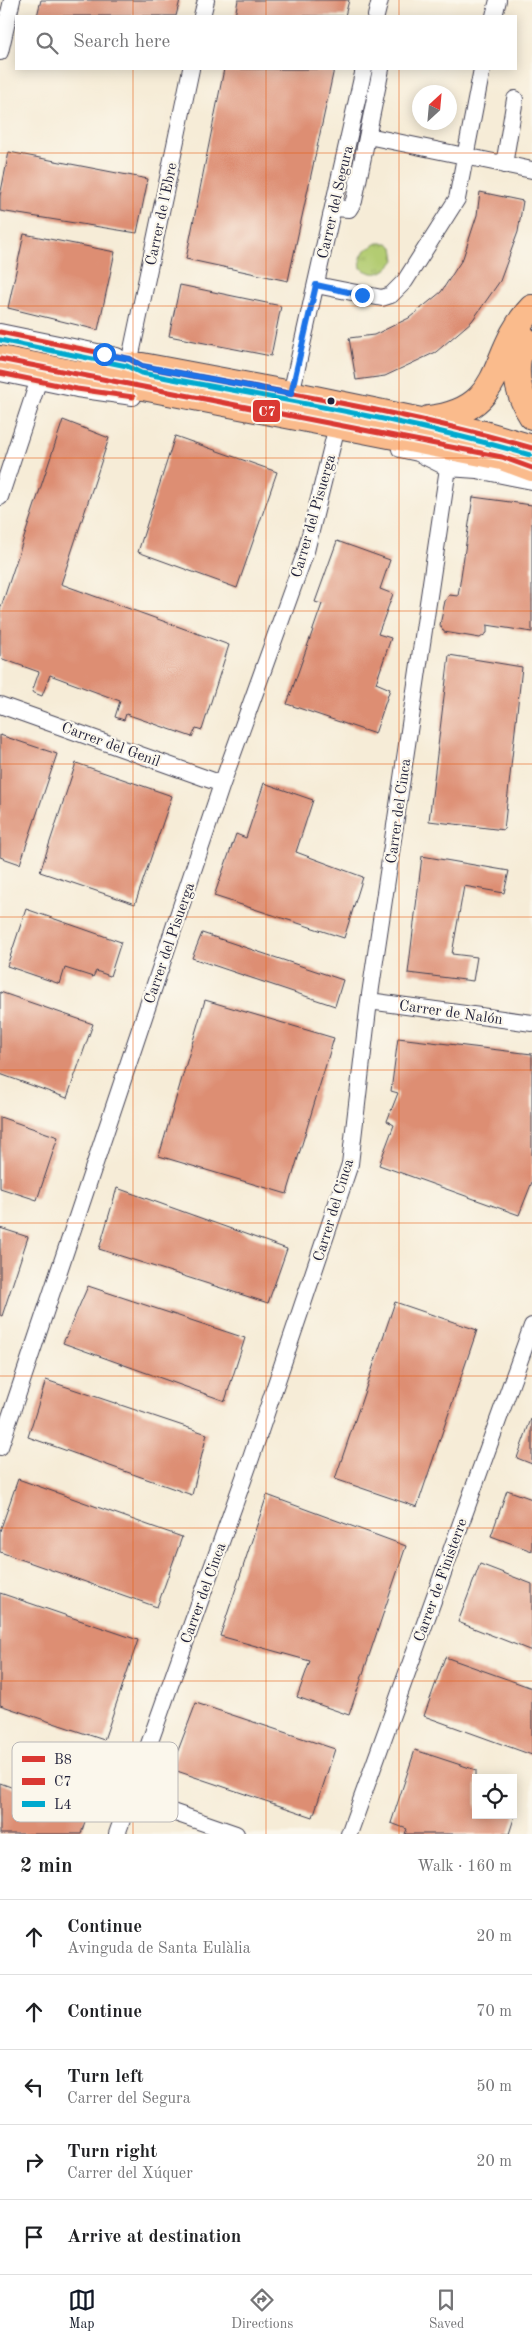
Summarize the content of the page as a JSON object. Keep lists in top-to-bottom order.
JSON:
{
  "streets": {
    "street": [
      "Carrer del Segura",
      "Carrer de l'Ebre",
      "Carrer del Pisuerga",
      "Carrer del Genil",
      "Carrer del Cinca",
      "Carrer de Nalón",
      "Carrer de Finisterre"
    ]
  },
  "crossings": [
    ["Carrer del Pisuerga", "Carrer del Genil"],
    ["Carrer del Cinca", "Carrer de Nalón"]
  ],
  "lines": ["transit line B8", "transit line L4", "transit line C7"],
  "legend": ["B8", "C7", "L4"],
  "north": "top right",
  "page": {
    "search": "Search here",
    "heading": ["2 min", "Walk · 160 m"],
    "list": [
      ["Continue", "Avinguda de Santa Eulàlia", "20 m"],
      ["Continue", "70 m"],
      ["Turn left", "Carrer del Segura", "50 m"],
      ["Turn right", "Carrer del Xúquer", "20 m"],
      "Arrive at destination"
    ],
    "nav": ["Map", "Directions", "Saved"]
  }
}
